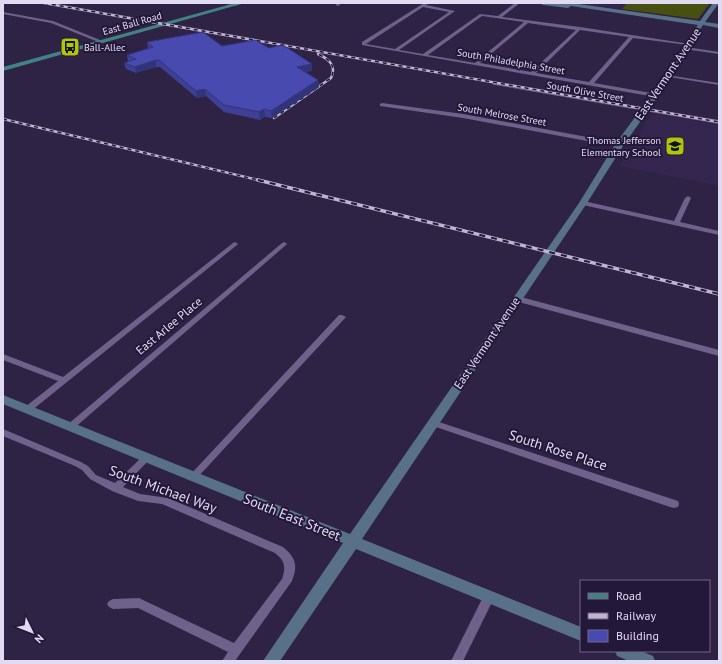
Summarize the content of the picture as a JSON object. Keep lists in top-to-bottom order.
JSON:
{
  "streets": {
    "main road": ["East Ball Road"],
    "street": [
      "South Philadelphia Street",
      "East Vermont Avenue",
      "South Olive Street",
      "South Melrose Street",
      "East Arlee Place",
      "South Rose Place",
      "South Michael Way",
      "South East Street"
    ]
  },
  "crossings": [
    ["South Philadelphia Street", "East Vermont Avenue"],
    ["East Vermont Avenue", "South Olive Street"],
    ["East Vermont Avenue", "South Melrose Street"],
    ["East Vermont Avenue", "South Rose Place"],
    ["East Vermont Avenue", "South East Street"],
    ["East Arlee Place", "South East Street"]
  ],
  "places": {
    "bus stop": ["Ball-Allec"],
    "school or university": ["Thomas Jefferson Elementary School"]
  },
  "legend": ["Road", "Railway", "Building"],
  "north": "bottom right"
}
